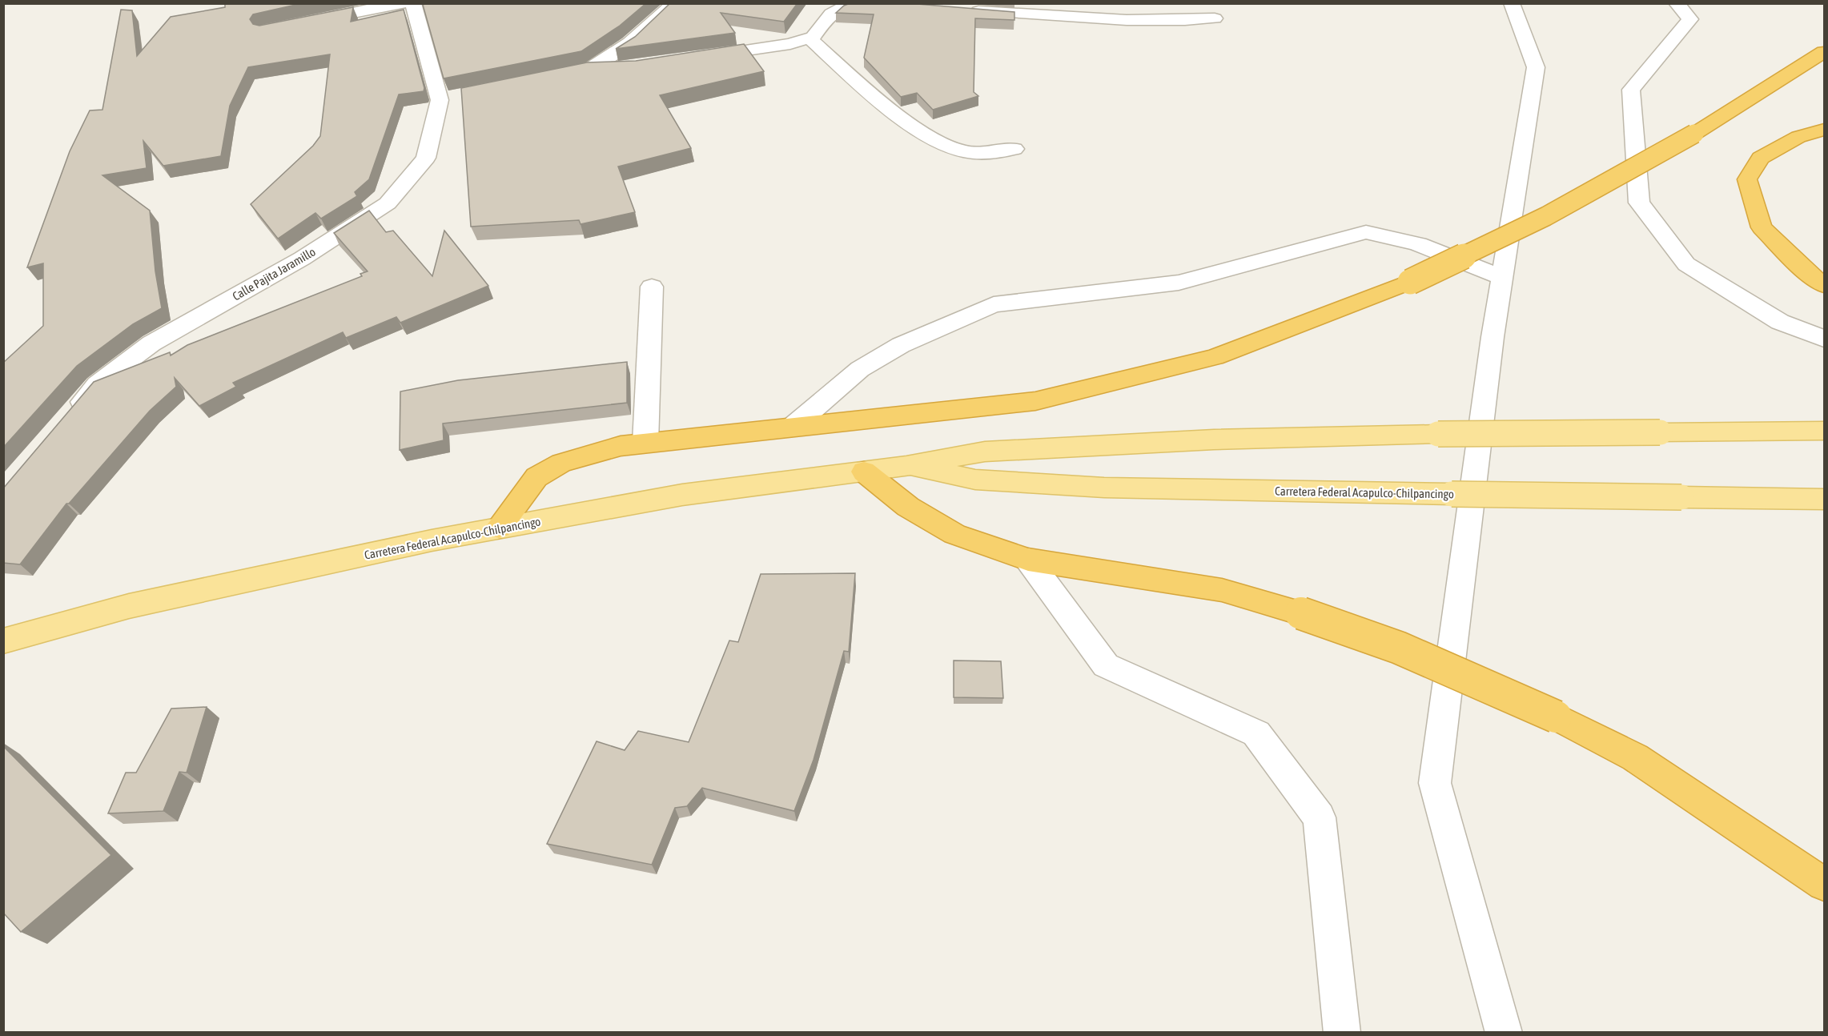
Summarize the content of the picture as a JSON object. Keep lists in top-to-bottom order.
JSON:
{
  "streets": {
    "main road": ["Carretera Federal Acapulco-Chilpancingo"],
    "street": ["Calle Pajita Jaramillo"]
  }
}
